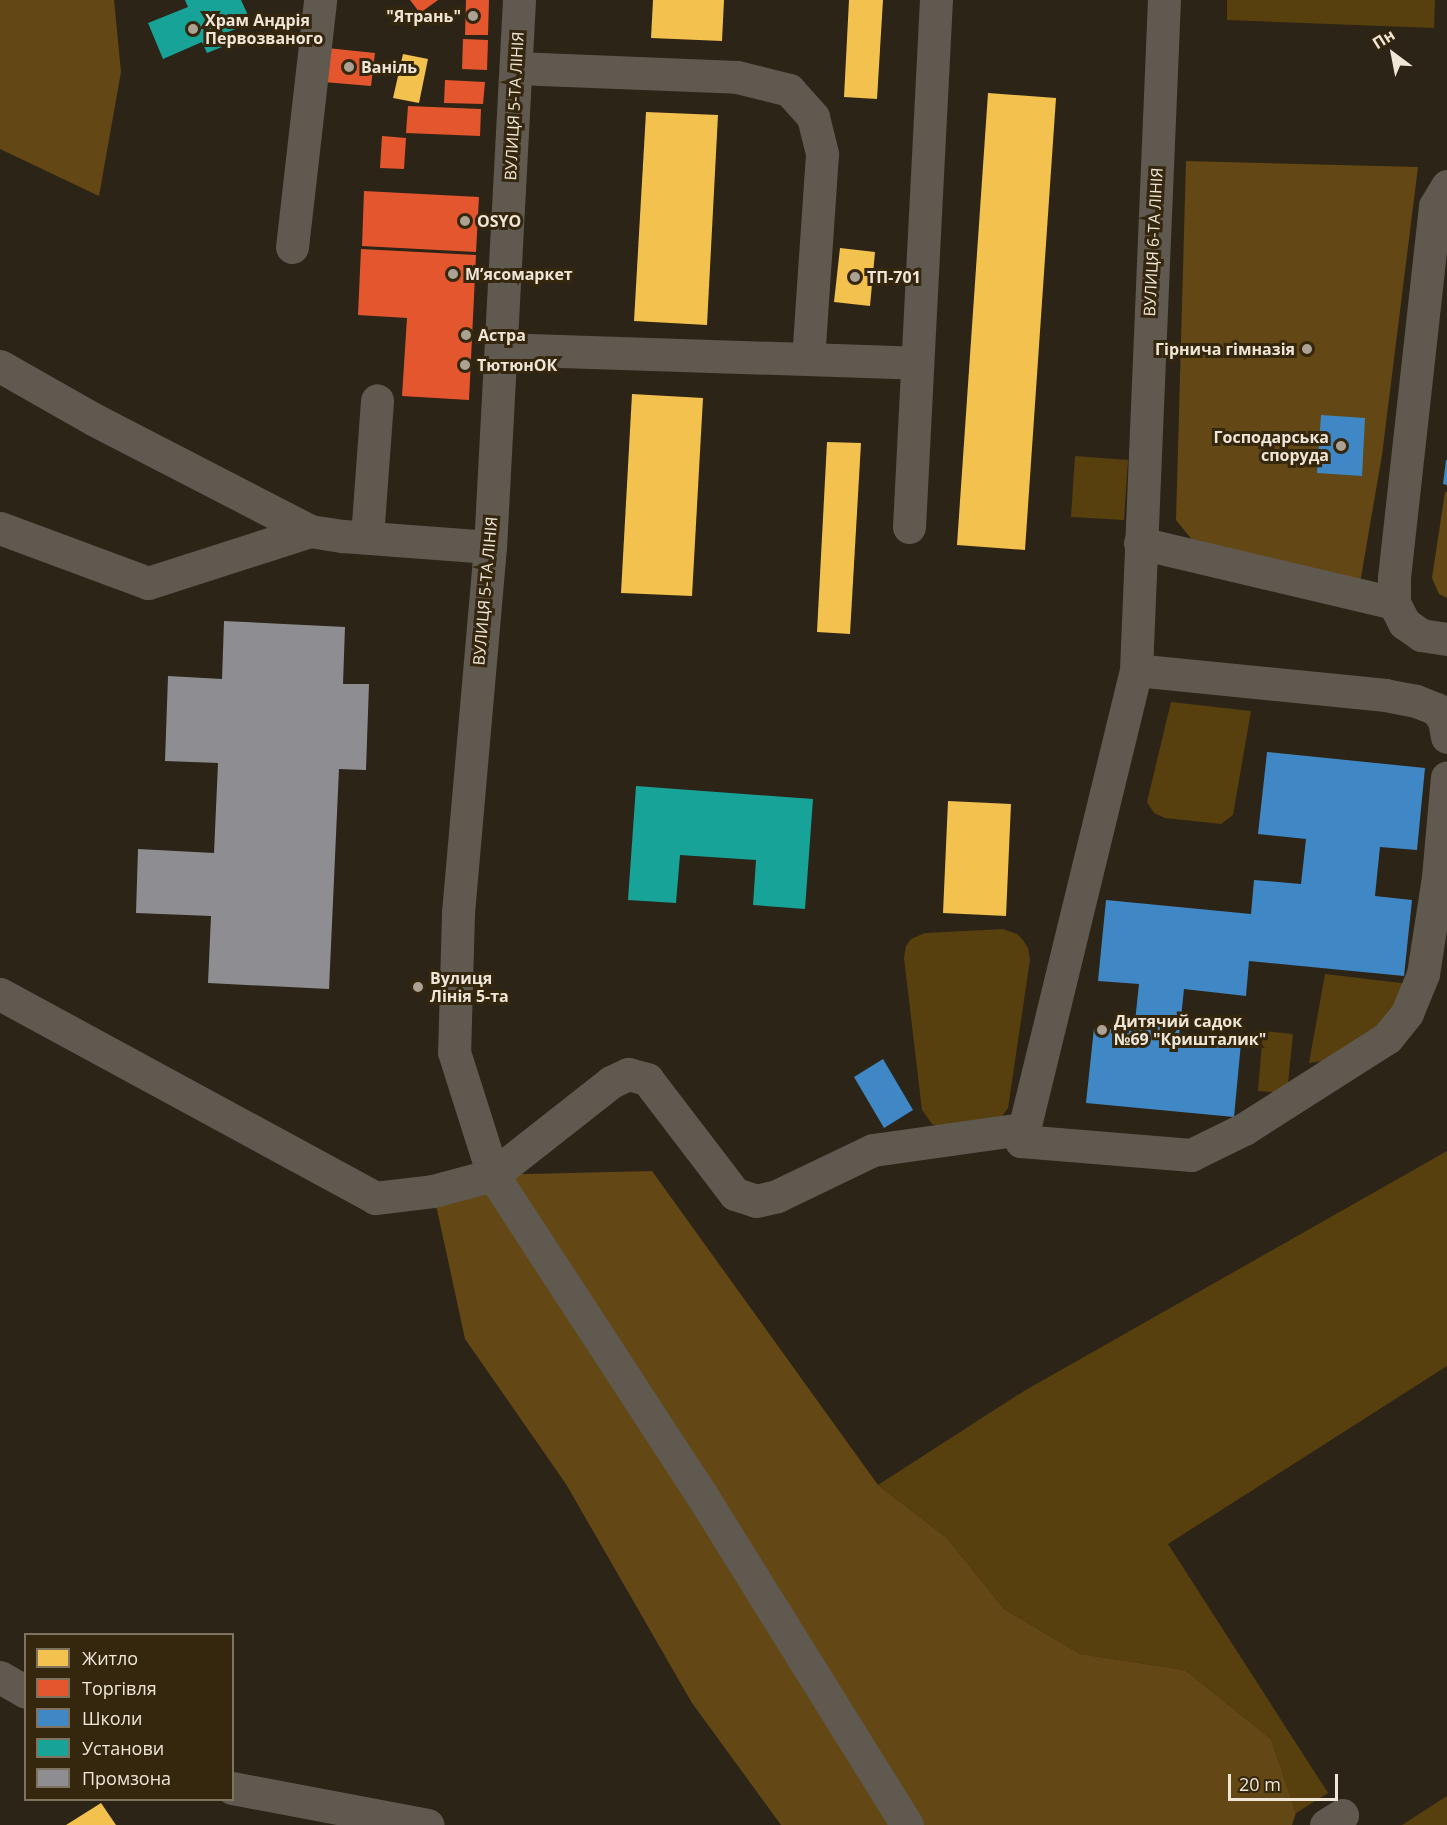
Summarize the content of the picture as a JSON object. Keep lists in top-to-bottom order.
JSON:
{
  "streets": {
    "street": ["ВУЛИЦЯ 5-ТА ЛІНІЯ", "ВУЛИЦЯ 6-ТА ЛІНІЯ"]
  },
  "places": [
    "\"Ятрань\"",
    "Храм Андрія Первозваного",
    "Ваніль",
    "OSYO",
    "Мʼясомаркет",
    "ТП-701",
    "Астра",
    "Гірнича гімназія",
    "ТютюнОК",
    "Господарська споруда",
    "Вулиця Лінія 5-та",
    "Дитячий садок №69 \"Кришталик\""
  ],
  "legend": [
    "Житло",
    "Торгівля",
    "Школи",
    "Установи",
    "Промзона"
  ],
  "scale_bar": "20 m",
  "north": "top left"
}
